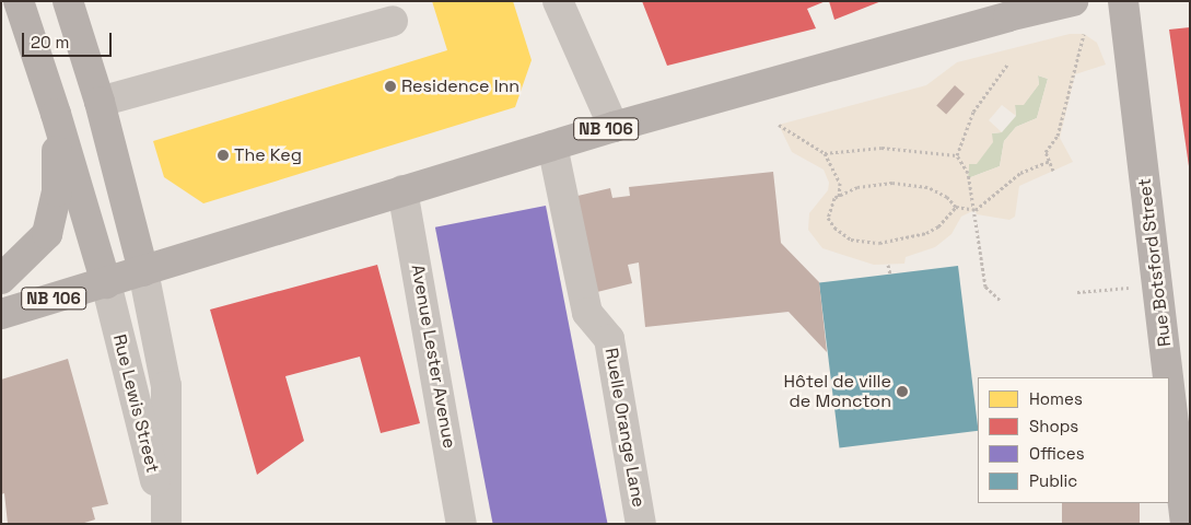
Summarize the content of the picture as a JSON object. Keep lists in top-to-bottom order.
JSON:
{
  "streets": {
    "main road": ["NB 106", "Rue Botsford Street"],
    "street": ["Avenue Lester Avenue", "Rue Lewis Street", "Ruelle Orange Lane"]
  },
  "crossings": [
    ["NB 106", "Avenue Lester Avenue"],
    ["NB 106", "Rue Lewis Street"],
    ["NB 106", "Ruelle Orange Lane"]
  ],
  "places": ["Residence Inn", "The Keg", "Hôtel de ville de Moncton"],
  "legend": [
    "Homes",
    "Shops",
    "Offices",
    "Public"
  ],
  "scale_bar": "20 m"
}
